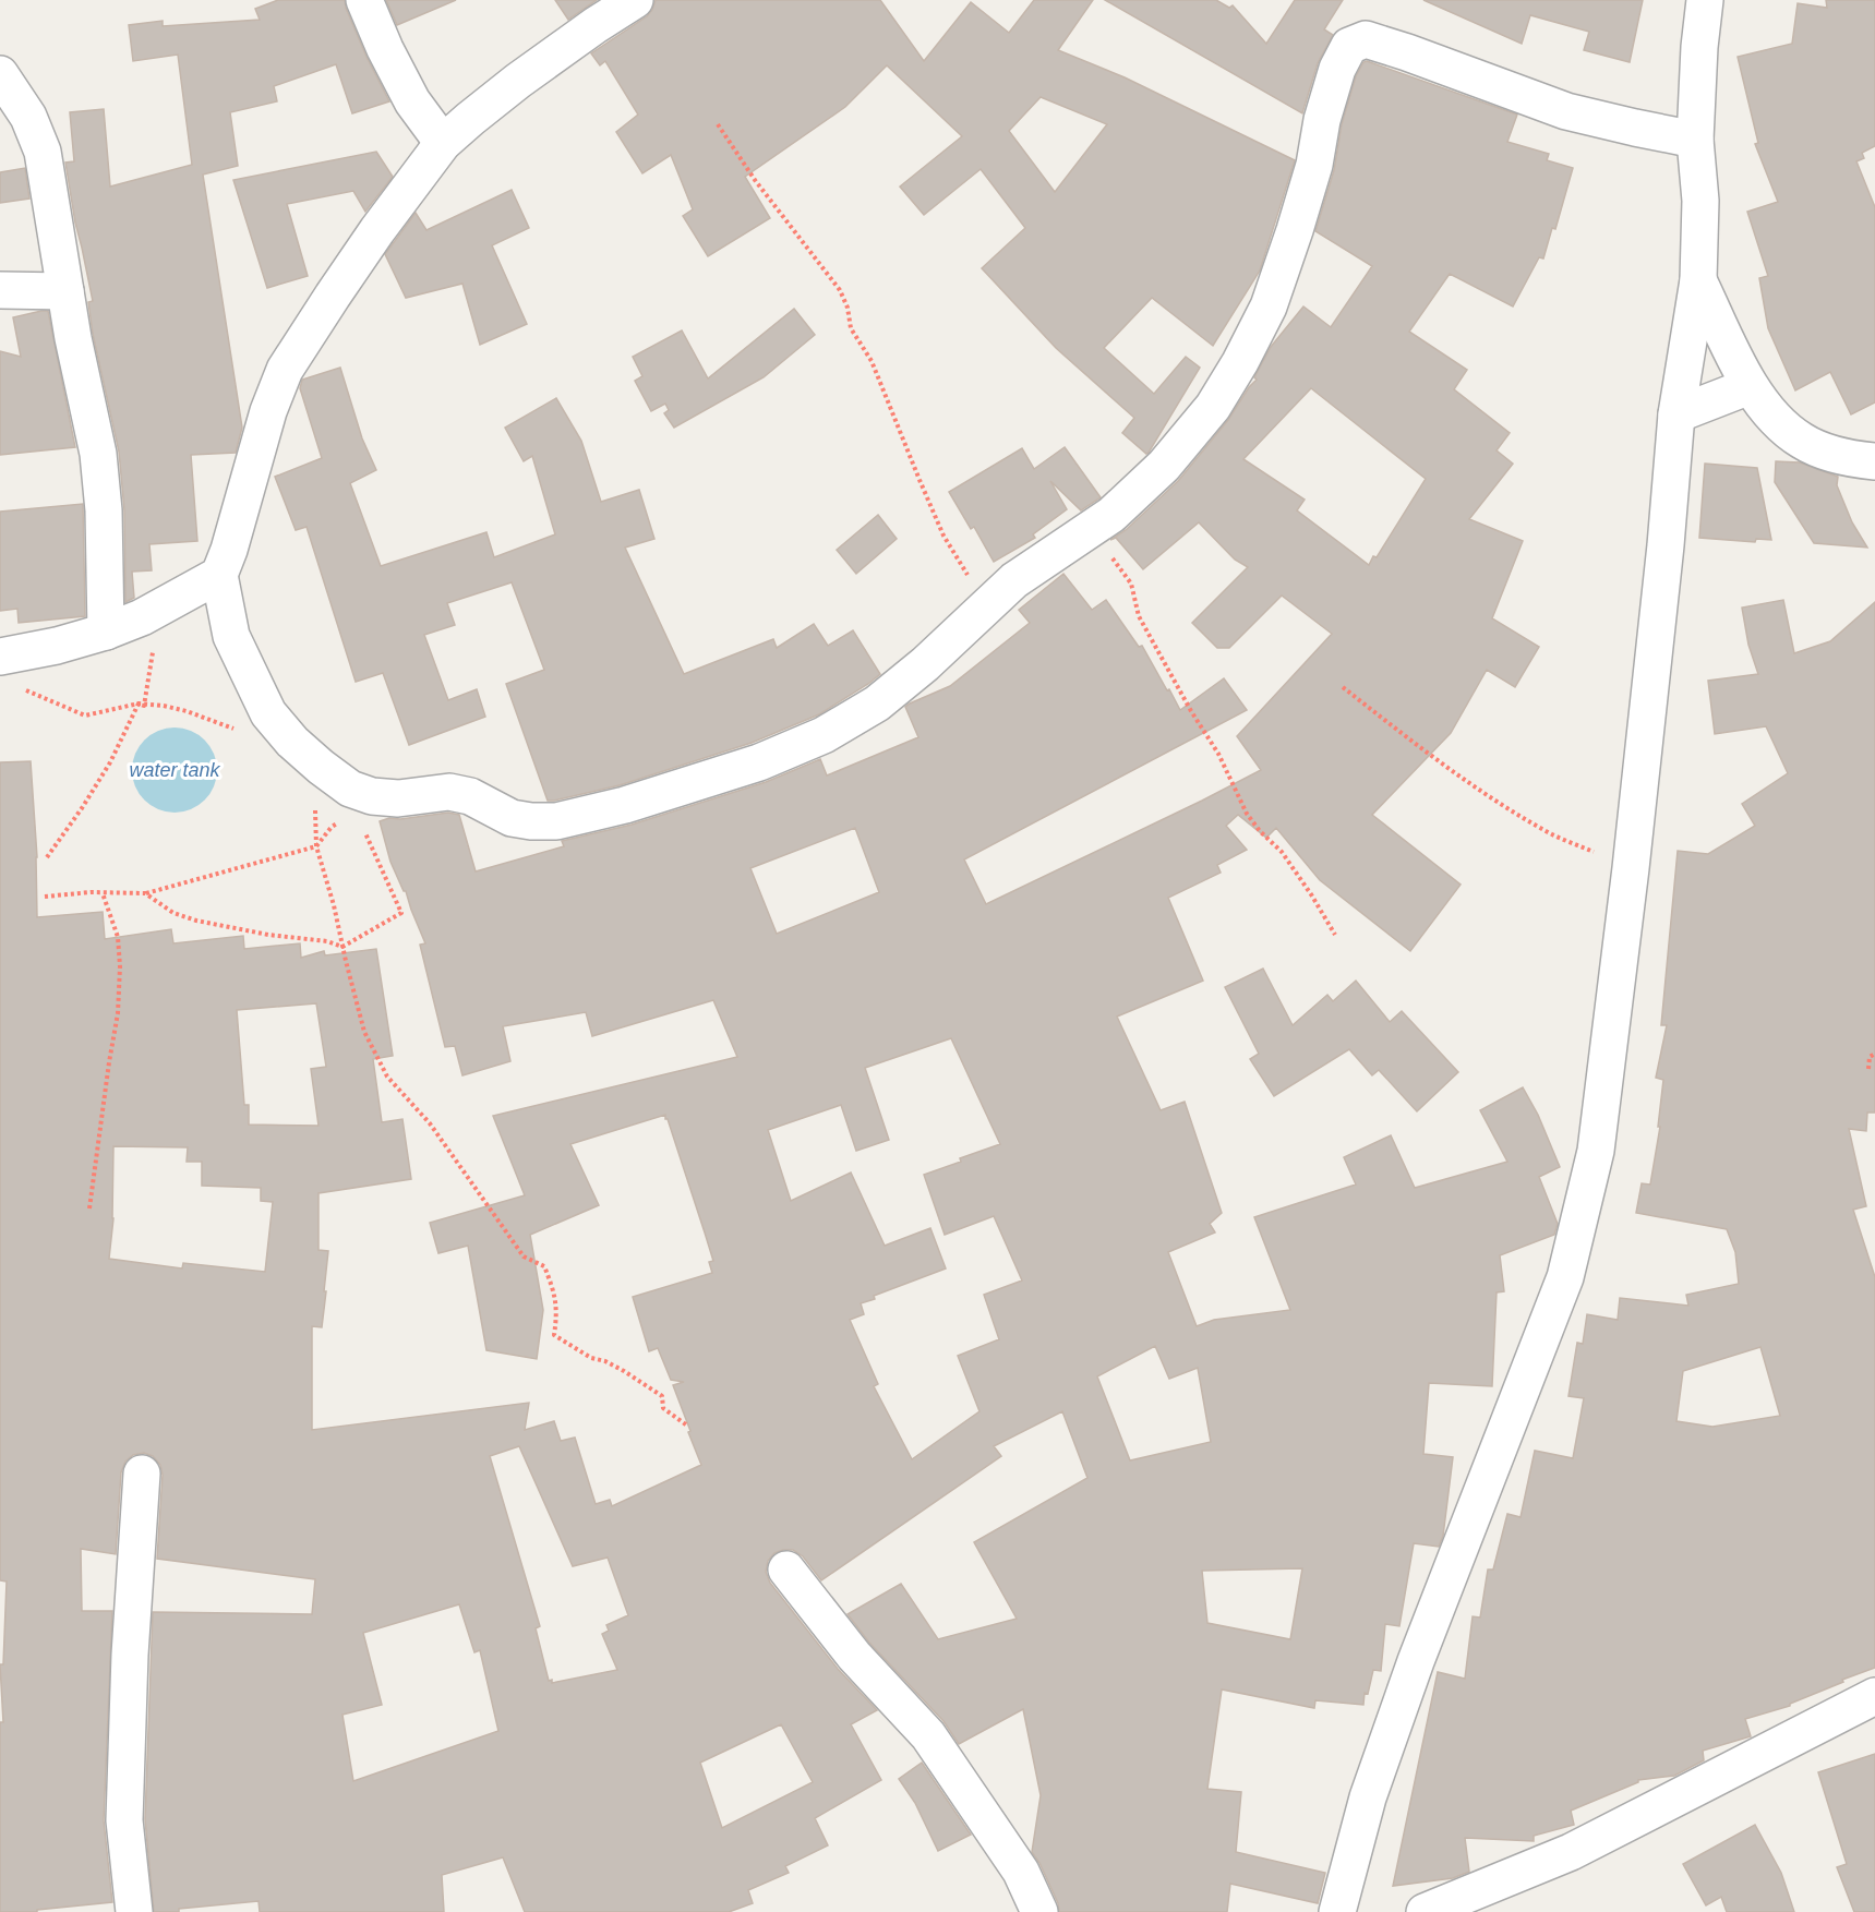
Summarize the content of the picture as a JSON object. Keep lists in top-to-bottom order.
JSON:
{
  "water": ["water tank"]
}
